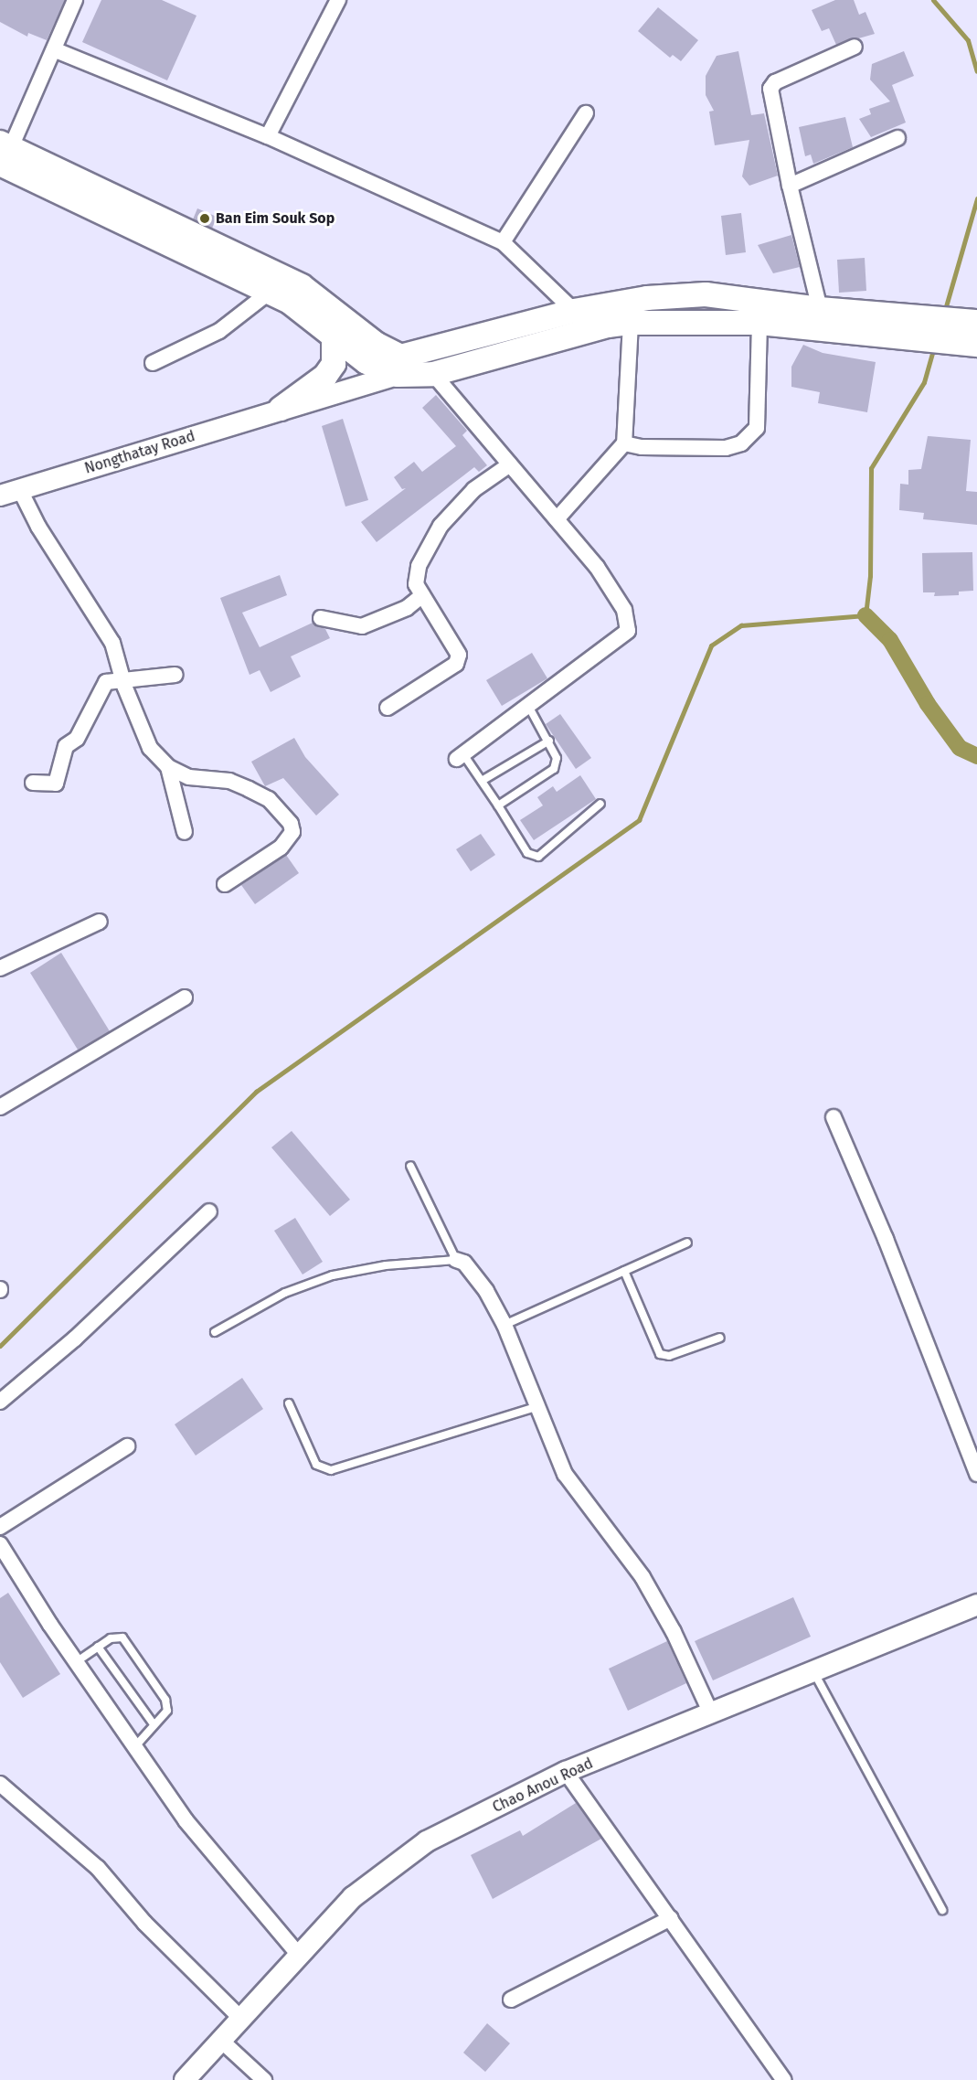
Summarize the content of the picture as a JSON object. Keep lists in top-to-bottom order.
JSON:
{
  "streets": {
    "street": ["Nongthatay Road", "Chao Anou Road"]
  },
  "places": ["Ban Eim Souk Sop"]
}
